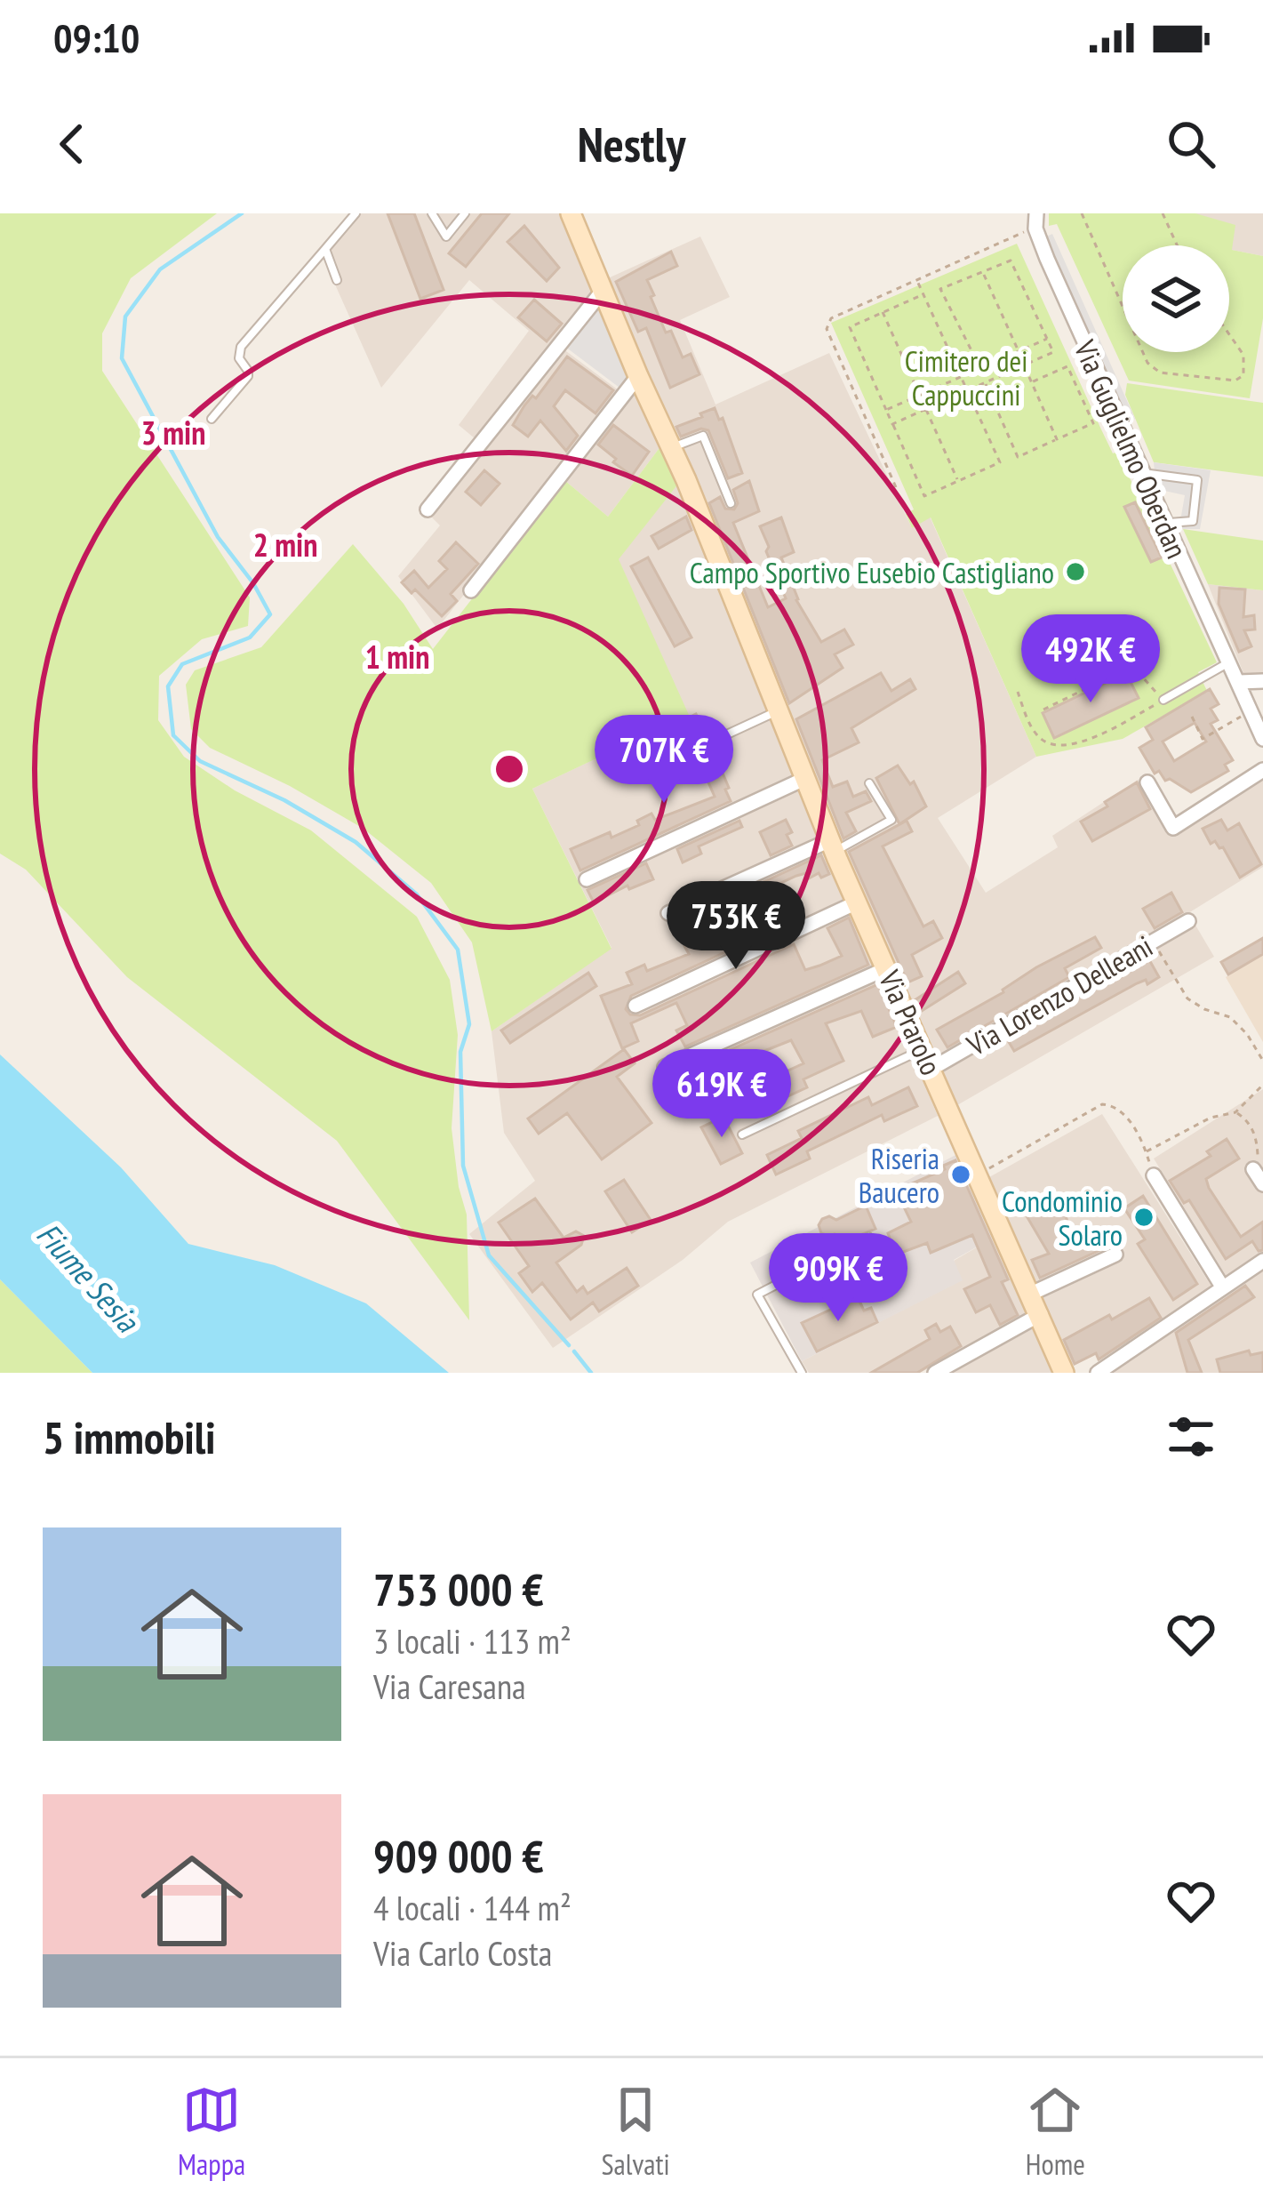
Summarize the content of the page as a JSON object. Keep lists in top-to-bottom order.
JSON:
{
  "streets": {
    "street": ["Via Guglielmo Oberdan", "Via Lorenzo Delleani", "Via Prarolo"]
  },
  "crossings": [
    ["Via Lorenzo Delleani", "Via Prarolo"]
  ],
  "water": ["Fiume Sesia"],
  "parks": ["Cimitero dei Cappuccini"],
  "places": ["Campo Sportivo Eusebio Castigliano", "Riseria Baucero", "Condominio Solaro"],
  "page": {
    "status": "09:10",
    "header": "Nestly",
    "price": [
      "492K €",
      "707K €",
      "753K €",
      "619K €",
      "909K €"
    ],
    "heading": "5 immobili",
    "list": [
      {
        "name": "753 000 €",
        "note": "3 locali · 113 m² · Via Caresana"
      },
      {
        "name": "909 000 €",
        "note": "4 locali · 144 m² · Via Carlo Costa"
      }
    ],
    "tabs": ["Mappa", "Salvati", "Home"]
  },
  "rings": ["3 min", "2 min", "1 min"]
}
